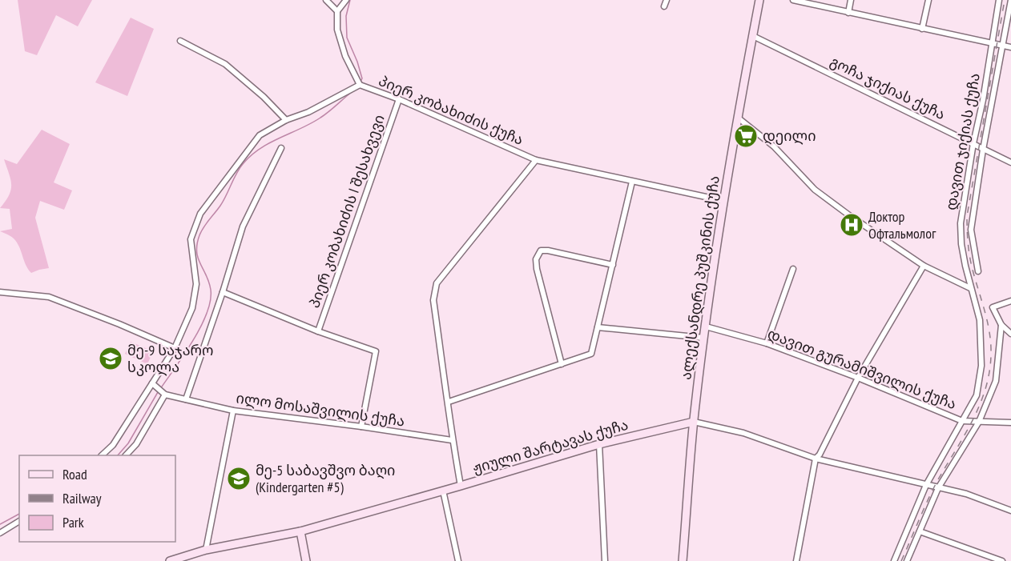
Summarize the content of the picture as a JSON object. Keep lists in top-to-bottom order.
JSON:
{
  "streets": {
    "street": [
      "გოჩა ჯიქიას ქუჩა",
      "პიერ კობახიძის ქუჩა",
      "დავით ჯიქიას ქუჩა",
      "პიერ კობახიძის I შესახვევი",
      "ალექსანდრე პუშკინის ქუჩა",
      "დავით გურამიშვილის ქუჩა",
      "ილო მოსაშვილის ქუჩა",
      "ჟიული შარტავას ქუჩა"
    ]
  },
  "crossings": [
    ["გოჩა ჯიქიას ქუჩა", "დავით ჯიქიას ქუჩა"],
    ["გოჩა ჯიქიას ქუჩა", "ალექსანდრე პუშკინის ქუჩა"],
    ["პიერ კობახიძის ქუჩა", "პიერ კობახიძის I შესახვევი"],
    ["პიერ კობახიძის ქუჩა", "ალექსანდრე პუშკინის ქუჩა"],
    ["დავით ჯიქიას ქუჩა", "დავით გურამიშვილის ქუჩა"],
    ["დავით ჯიქიას ქუჩა", "ჟიული შარტავას ქუჩა"],
    ["ალექსანდრე პუშკინის ქუჩა", "დავით გურამიშვილის ქუჩა"],
    ["ალექსანდრე პუშკინის ქუჩა", "ჟიული შარტავას ქუჩა"]
  ],
  "places": {
    "supermarket": ["დეილი"],
    "hospital": ["Доктор Офтальмолог"],
    "school or university": ["მე-9 საჯარო სკოლა", "მე-5 საბავშვო ბაღი (Kindergarten #5)"]
  },
  "legend": ["Road", "Railway", "Park"]
}
